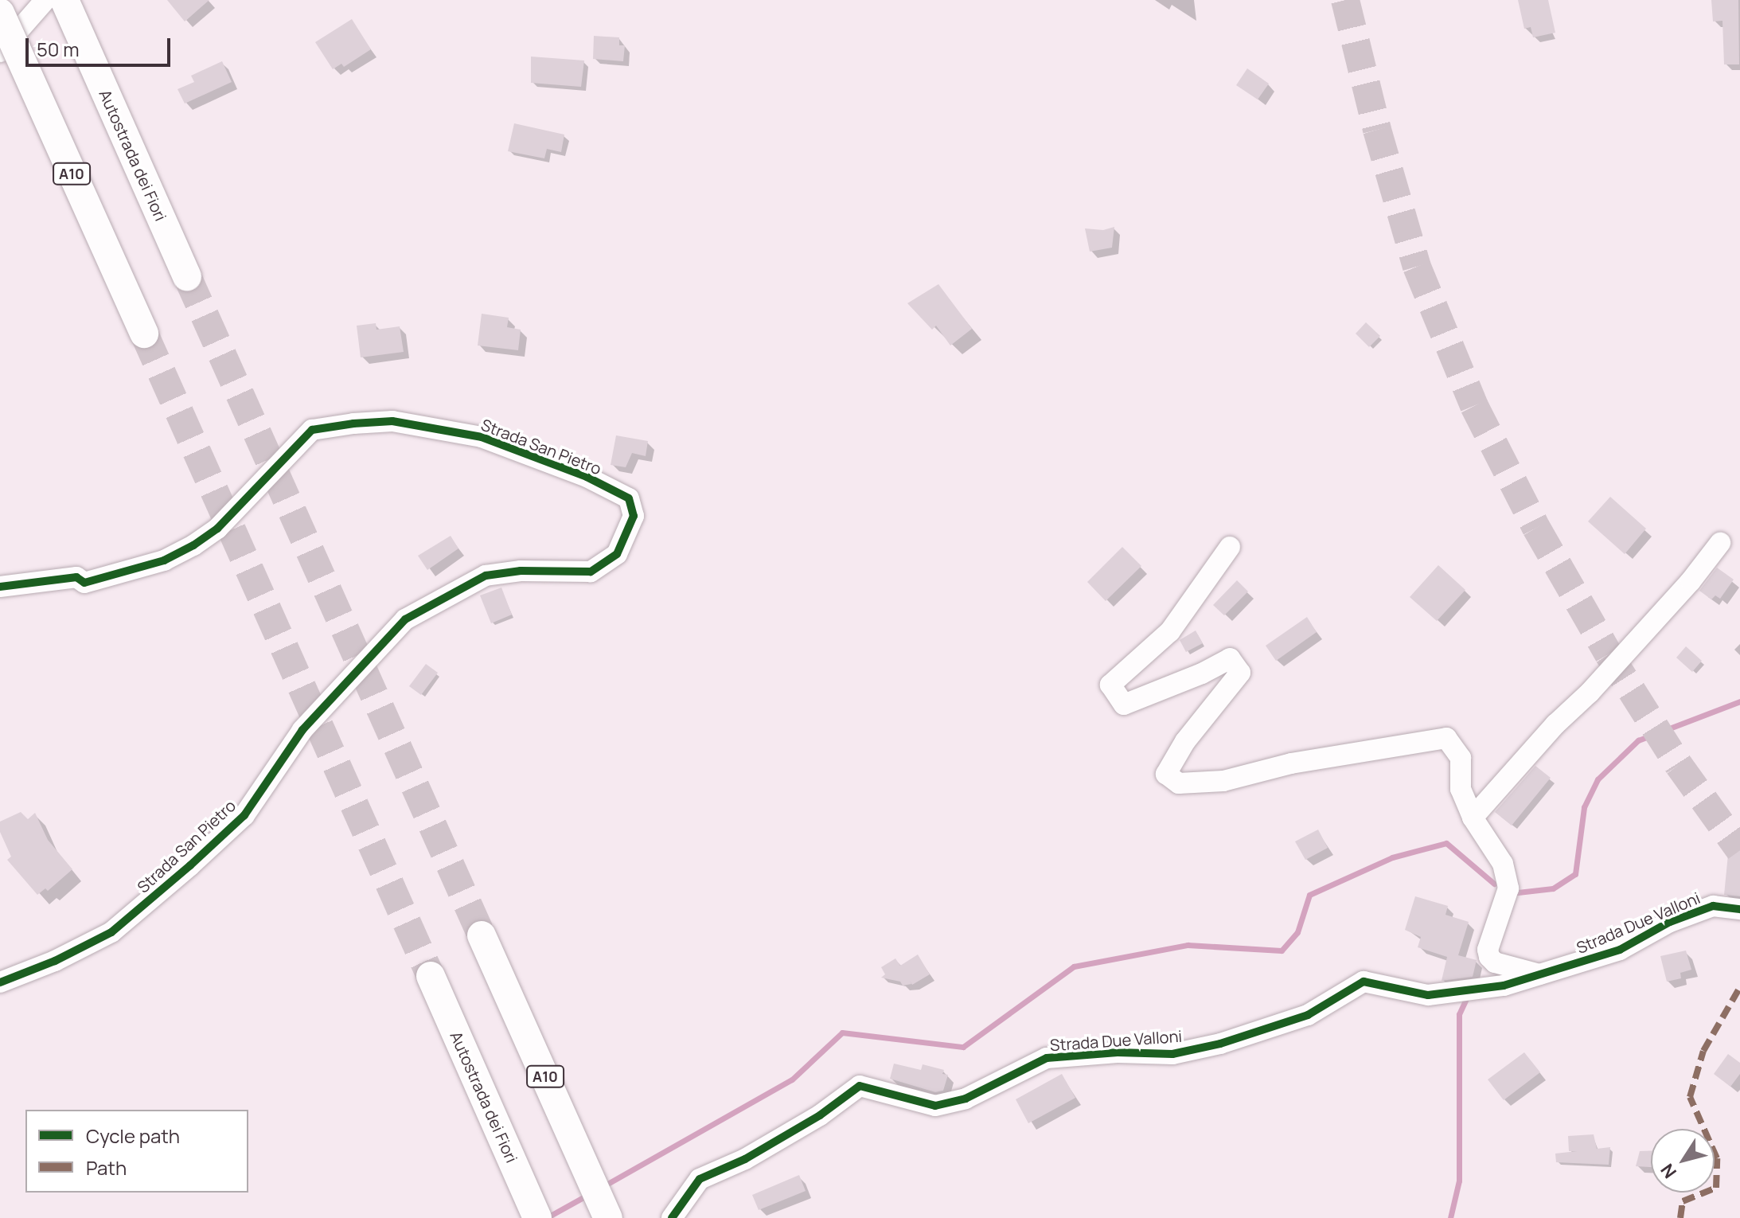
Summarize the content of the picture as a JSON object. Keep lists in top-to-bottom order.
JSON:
{
  "streets": {
    "highway": ["Autostrada dei Fiori", "A10"],
    "street": ["Strada San Pietro", "Strada Due Valloni"]
  },
  "legend": ["Cycle path", "Path"],
  "scale_bar": "50 m",
  "north": "bottom left"
}
